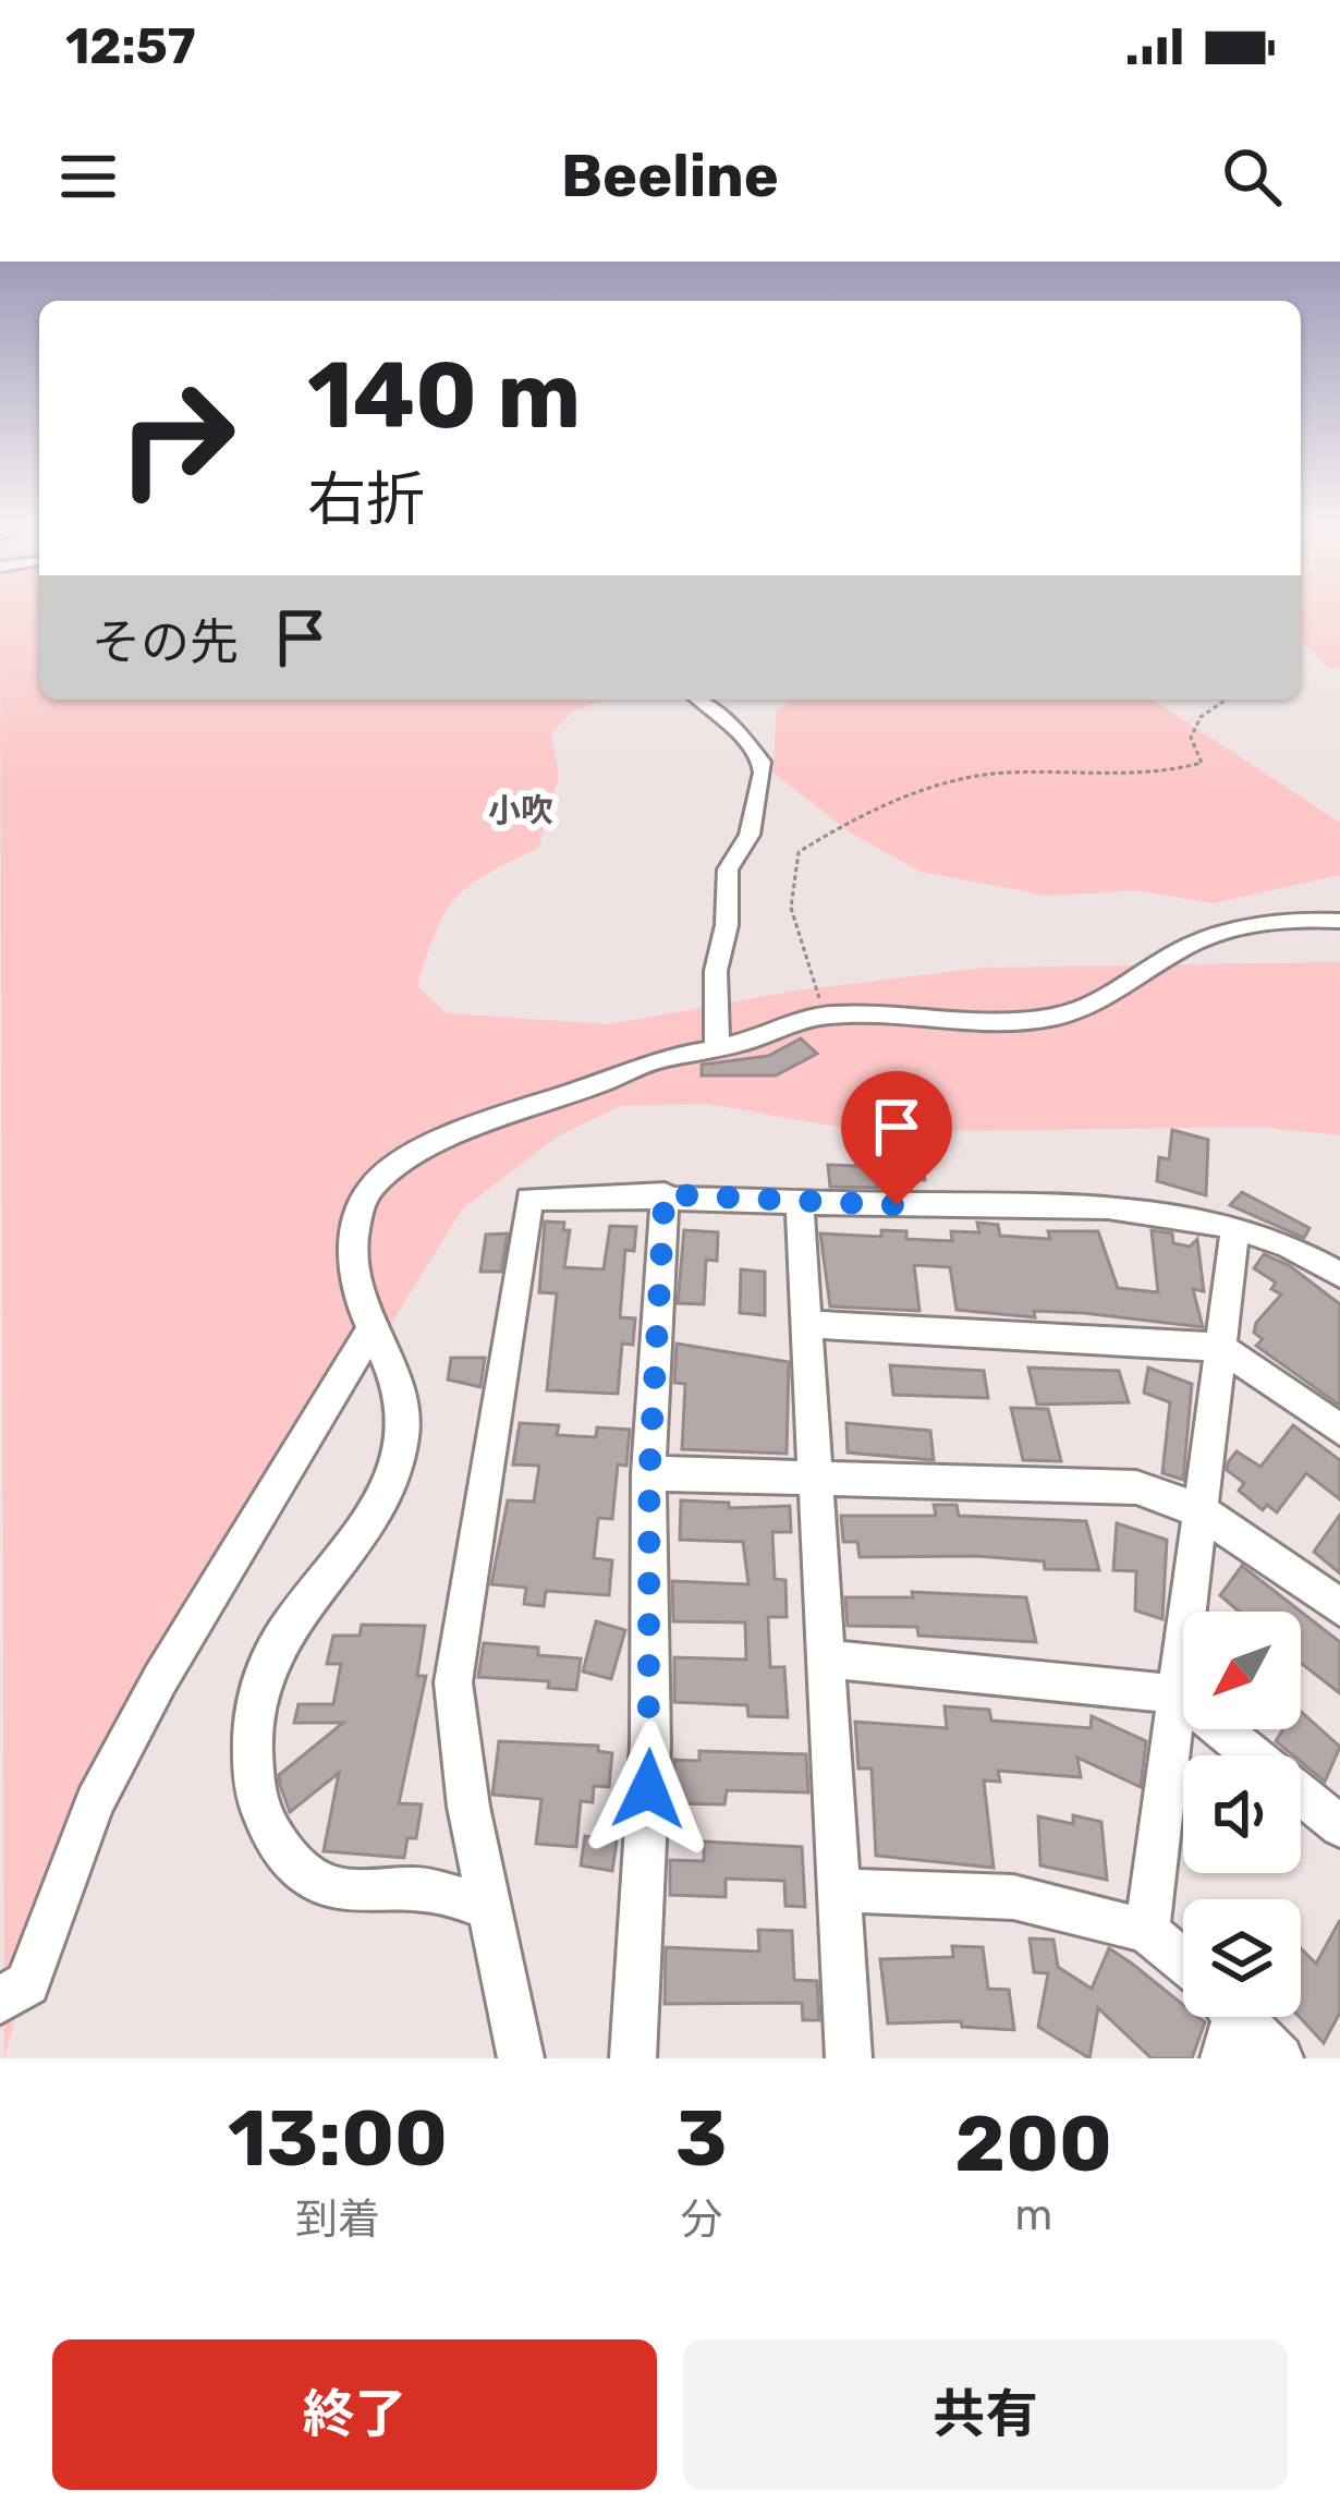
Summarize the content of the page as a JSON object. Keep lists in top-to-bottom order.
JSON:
{
  "districts": ["小吹"],
  "north": "bottom left",
  "page": {
    "status": "12:57",
    "header": "Beeline",
    "turn": ["140 m", "右折"],
    "then": "その先",
    "eta": [
      "13:00",
      "到着",
      "3",
      "分",
      "200",
      "m"
    ],
    "buttons": ["終了", "共有"]
  }
}
